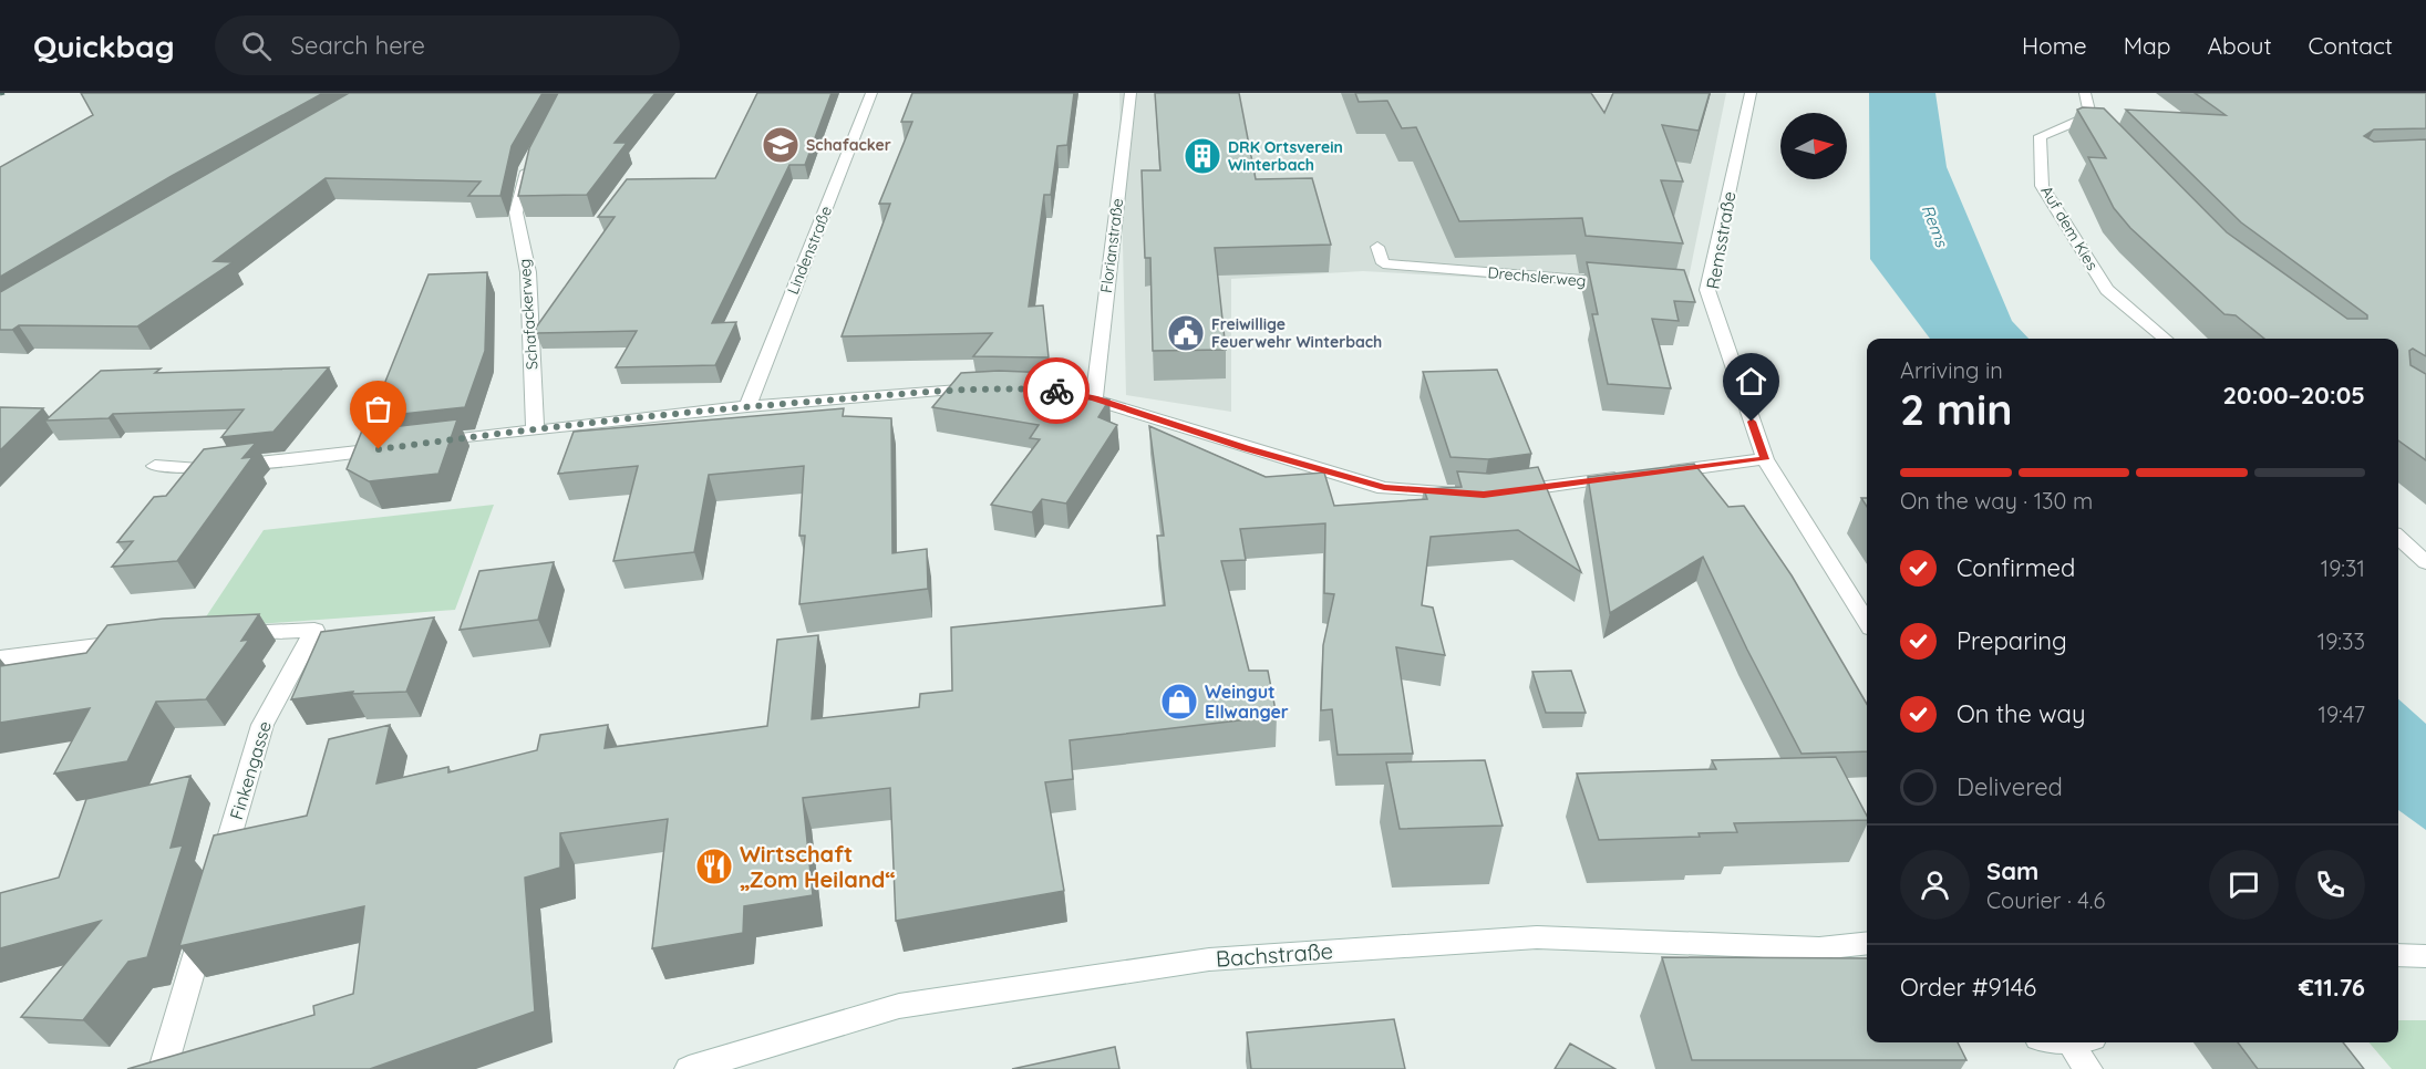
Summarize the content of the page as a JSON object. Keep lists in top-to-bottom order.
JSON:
{
  "streets": {
    "street": [
      "Auf dem Kies",
      "Remsstraße",
      "Florianstraße",
      "Lindenstraße",
      "Drechslerweg",
      "Schafackerweg",
      "Finkengasse",
      "Bachstraße"
    ]
  },
  "water": ["Rems"],
  "places": {
    "school or university": ["Schafacker"],
    "building": ["DRK Ortsverein Winterbach"],
    "public building": ["Freiwillige Feuerwehr Winterbach"],
    "shop": ["Weingut Ellwanger"],
    "restaurant": ["Wirtschaft „Zom Heiland“"]
  },
  "north": "right",
  "page": {
    "header": "Quickbag",
    "search": "Search here",
    "nav": [
      "Home",
      "Map",
      "About",
      "Contact"
    ],
    "heading": ["2 min", "Arriving in", "20:00–20:05"],
    "panel": [
      "Sam",
      "Courier · 4.6",
      "Order #9146",
      "€11.76"
    ],
    "bar": "On the way · 130 m",
    "list": [
      ["Confirmed", "19:31"],
      ["Preparing", "19:33"],
      ["On the way", "19:47"],
      "Delivered"
    ]
  }
}
